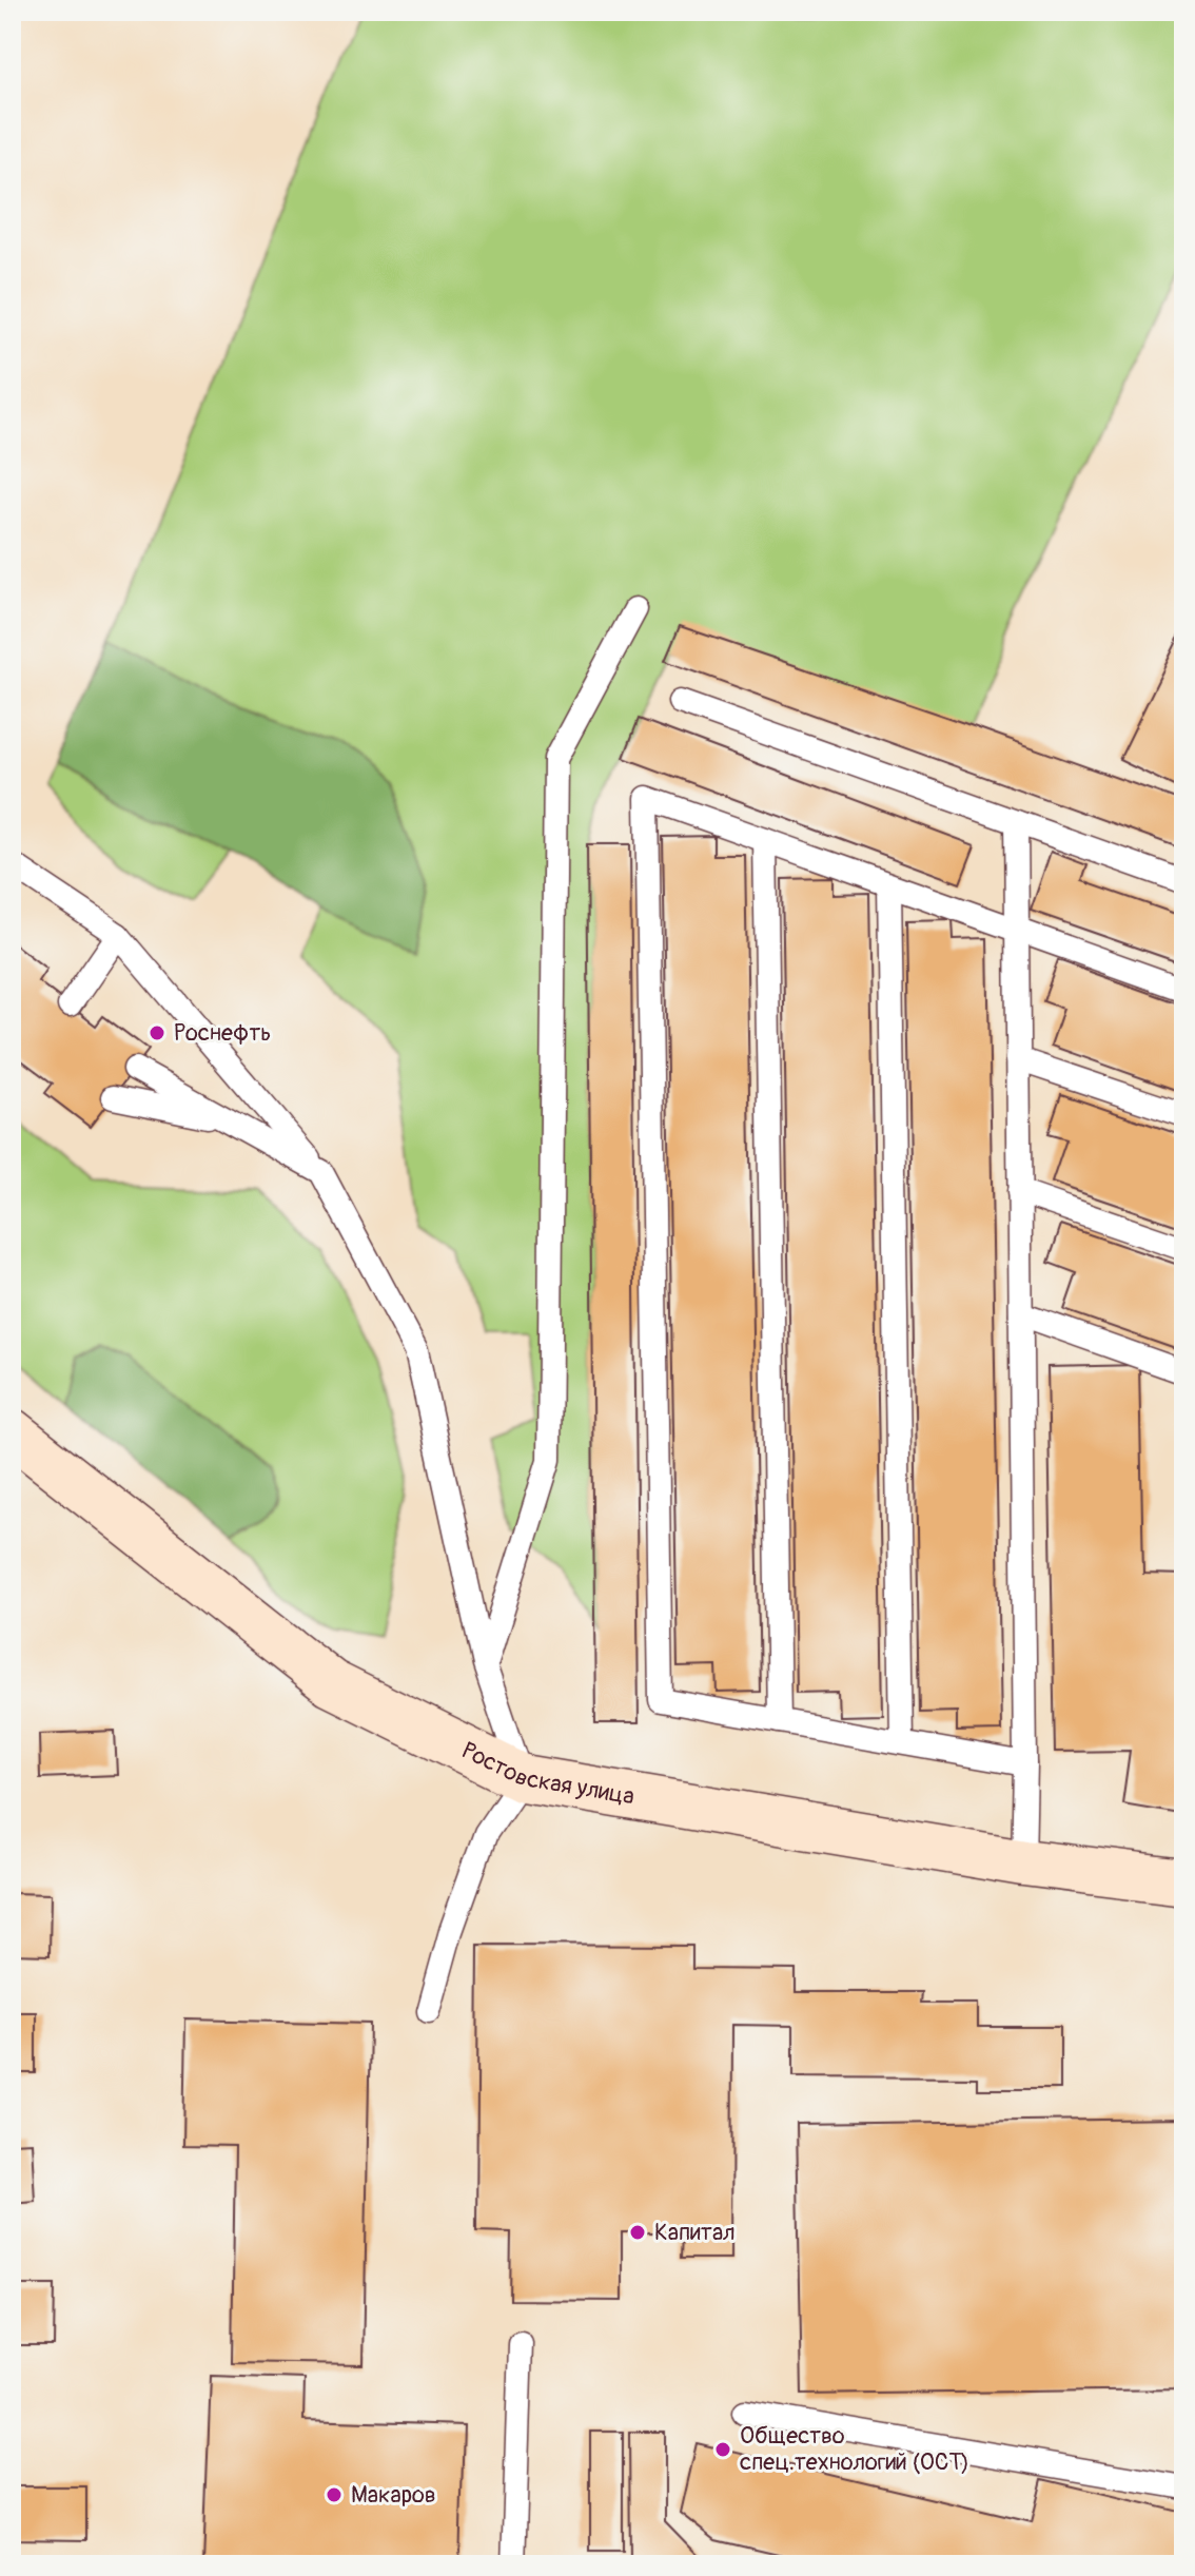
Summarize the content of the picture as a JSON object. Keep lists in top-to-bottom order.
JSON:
{
  "streets": {
    "street": ["Ростовская улица"]
  },
  "places": [
    "Роснефть",
    "Капитал",
    "Общество спец.технологий (ОСТ)",
    "Макаров"
  ]
}
